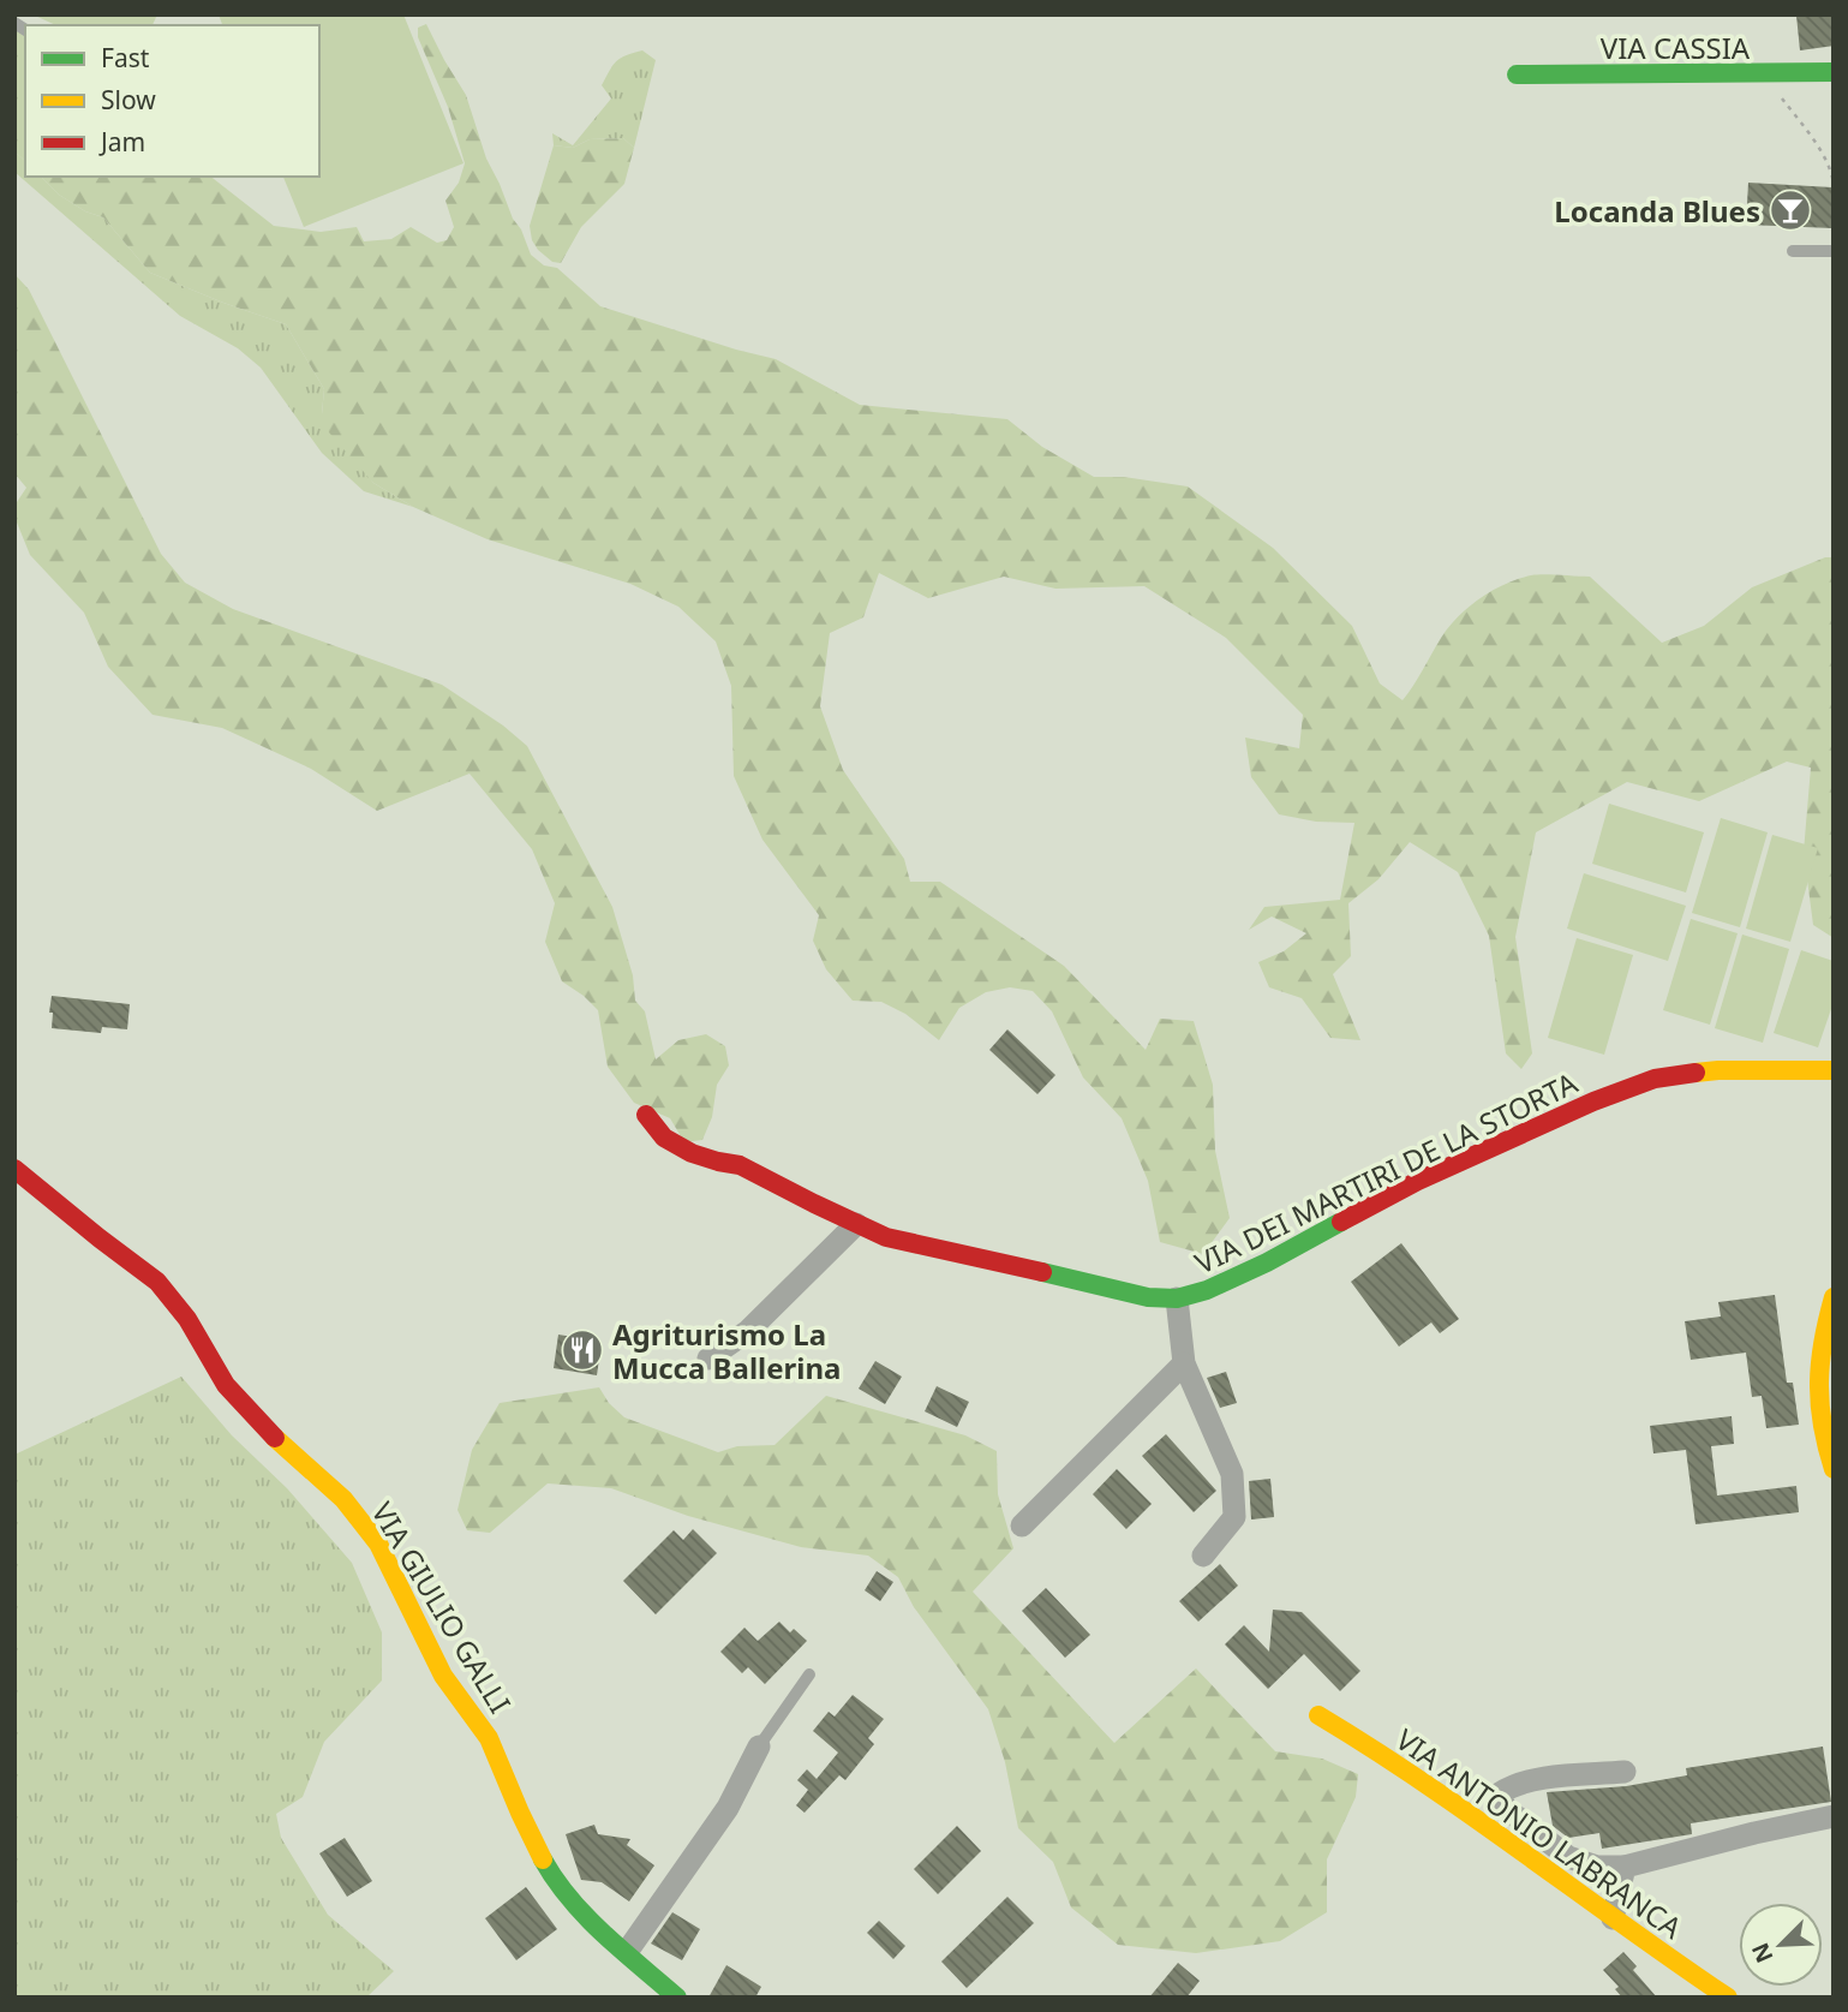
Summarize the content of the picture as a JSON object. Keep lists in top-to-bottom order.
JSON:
{
  "streets": {
    "street": [
      "VIA CASSIA",
      "VIA DEI MARTIRI DE LA STORTA",
      "VIA GIULIO GALLI",
      "VIA ANTONIO LABRANCA"
    ]
  },
  "places": {
    "bar": ["Locanda Blues"],
    "restaurant": ["Agriturismo La Mucca Ballerina"]
  },
  "legend": ["Fast", "Slow", "Jam"],
  "north": "bottom left"
}
